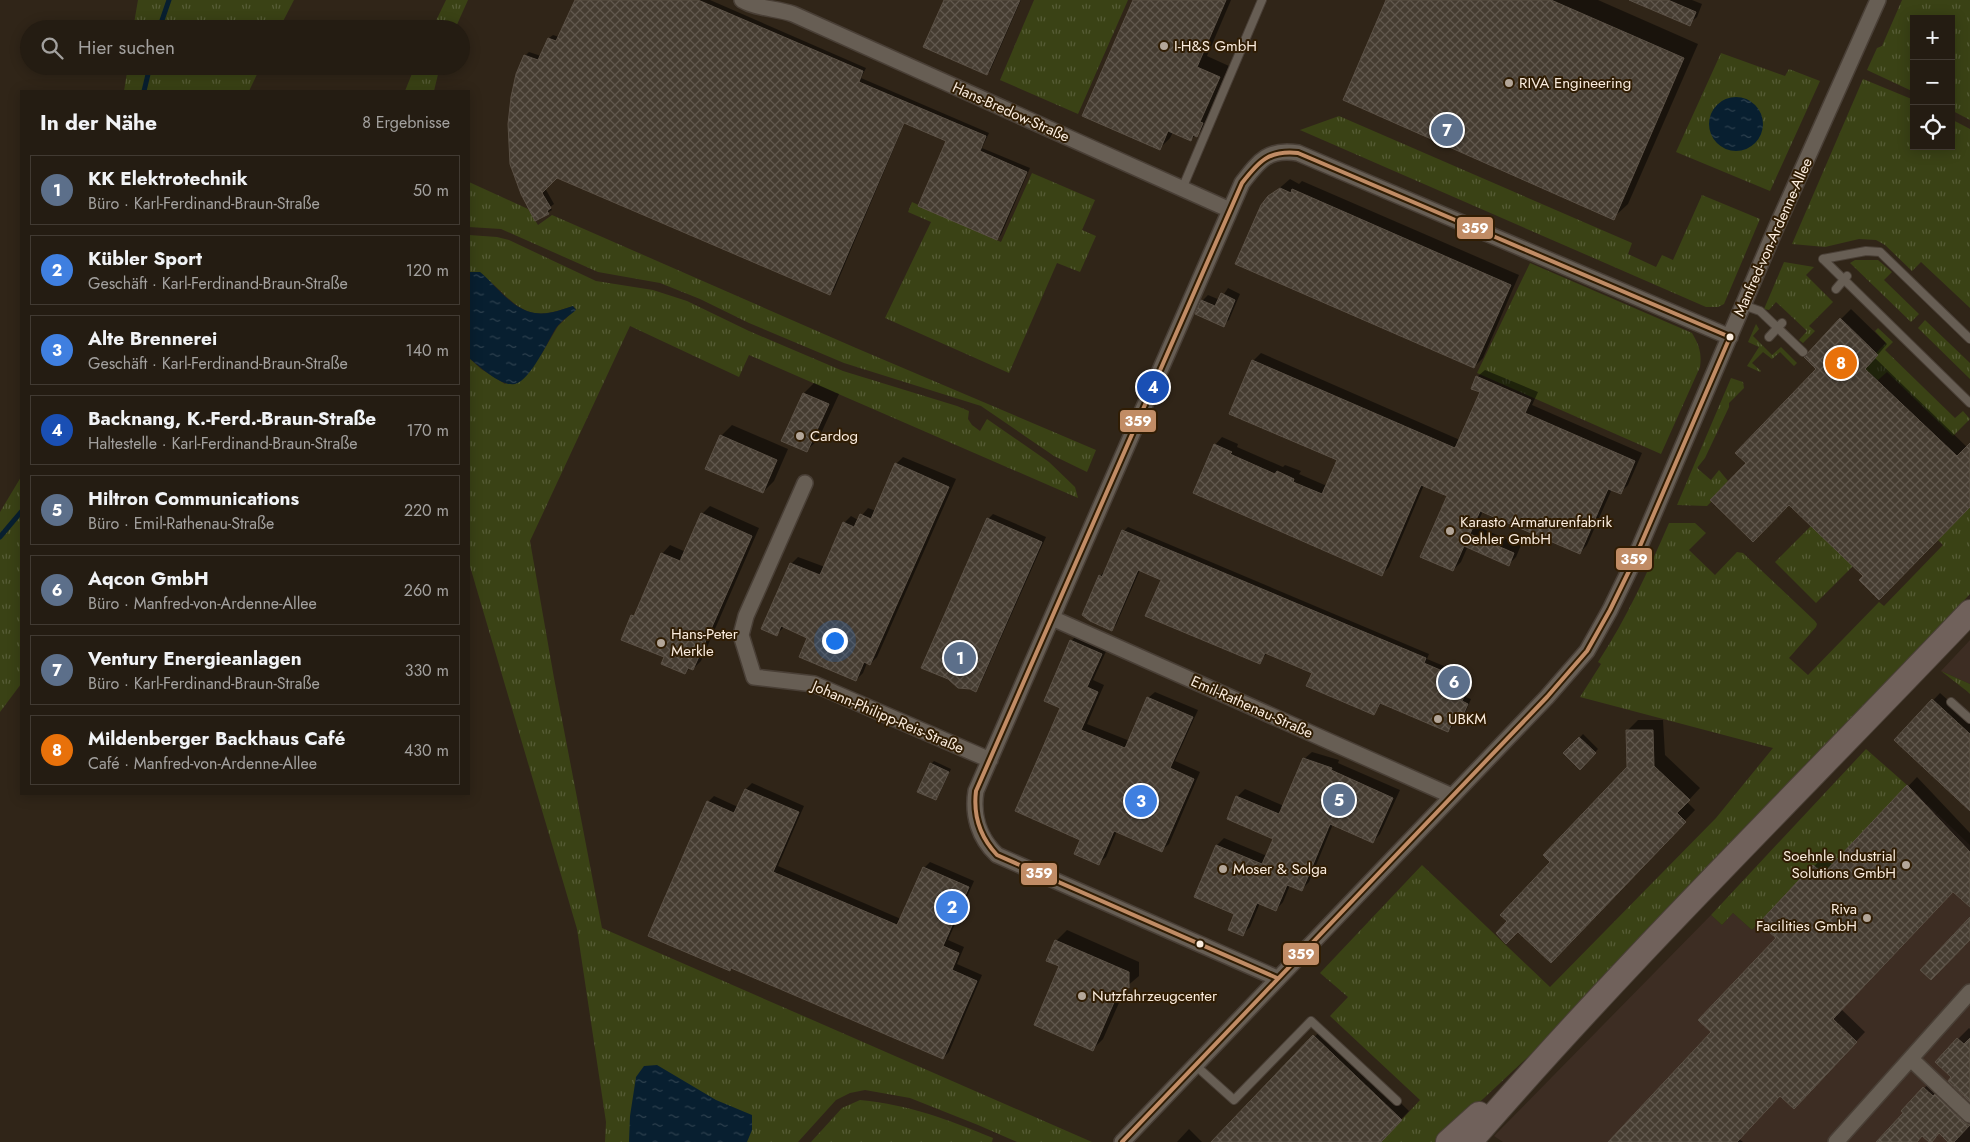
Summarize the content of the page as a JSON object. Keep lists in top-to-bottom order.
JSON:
{
  "streets": {
    "street": [
      "Hans-Bredow-Straße",
      "Manfred-von-Ardenne-Allee",
      "Emil-Rathenau-Straße",
      "Johann-Philipp-Reis-Straße"
    ]
  },
  "crossings": [
    ["Manfred-von-Ardenne-Allee", "Emil-Rathenau-Straße"]
  ],
  "places": [
    "I-H&S GmbH",
    "RIVA Engineering",
    "Cardog",
    "Karasto Armaturenfabrik Oehler GmbH",
    "Hans-Peter Merkle",
    "UBKM",
    "Soehnle Industrial Solutions GmbH",
    "Moser & Solga",
    "Riva Facilities GmbH",
    "Nutzfahrzeugcenter"
  ],
  "lines": ["transit line 359"],
  "page": {
    "map_buttons": ["+", "−"],
    "search": "Hier suchen",
    "heading": ["In der Nähe", "8 Ergebnisse"],
    "pins": [
      "7",
      "8",
      "4",
      "1",
      "6",
      "5",
      "3",
      "2"
    ],
    "list": [
      {
        "mark": "1",
        "name": "KK Elektrotechnik",
        "note": "Büro · Karl-Ferdinand-Braun-Straße",
        "value": "50 m"
      },
      {
        "mark": "2",
        "name": "Kübler Sport",
        "note": "Geschäft · Karl-Ferdinand-Braun-Straße",
        "value": "120 m"
      },
      {
        "mark": "3",
        "name": "Alte Brennerei",
        "note": "Geschäft · Karl-Ferdinand-Braun-Straße",
        "value": "140 m"
      },
      {
        "mark": "4",
        "name": "Backnang, K.-Ferd.-Braun-Straße",
        "note": "Haltestelle · Karl-Ferdinand-Braun-Straße",
        "value": "170 m"
      },
      {
        "mark": "5",
        "name": "Hiltron Communications",
        "note": "Büro · Emil-Rathenau-Straße",
        "value": "220 m"
      },
      {
        "mark": "6",
        "name": "Aqcon GmbH",
        "note": "Büro · Manfred-von-Ardenne-Allee",
        "value": "260 m"
      },
      {
        "mark": "7",
        "name": "Ventury Energieanlagen",
        "note": "Büro · Karl-Ferdinand-Braun-Straße",
        "value": "330 m"
      },
      {
        "mark": "8",
        "name": "Mildenberger Backhaus Café",
        "note": "Café · Manfred-von-Ardenne-Allee",
        "value": "430 m"
      }
    ]
  }
}
